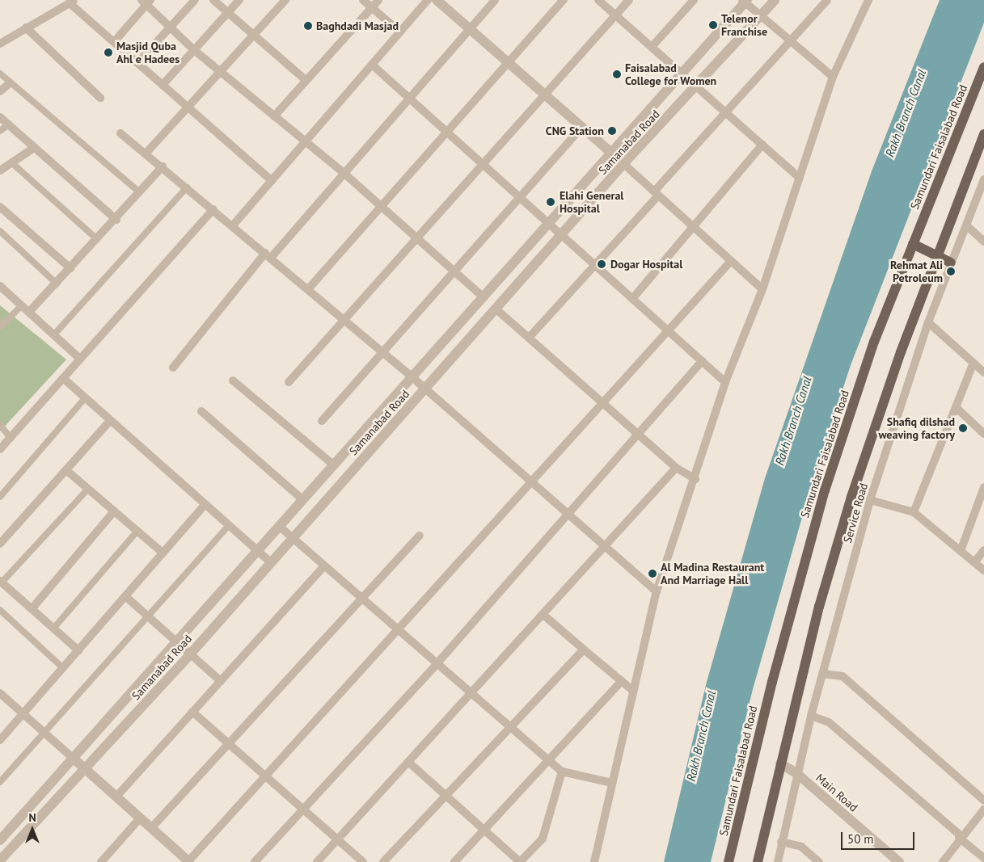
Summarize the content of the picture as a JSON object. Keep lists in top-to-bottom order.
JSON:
{
  "streets": {
    "main road": ["Samundari Faisalabad Road"],
    "street": ["Samanabad Road", "Service Road", "Main Road"]
  },
  "crossings": [
    ["Service Road", "Main Road"]
  ],
  "water": ["Rakh Branch Canal"],
  "places": [
    "Telenor Franchise",
    "Baghdadi Masjad",
    "Masjid Quba Ahl e Hadees",
    "Faisalabad College for Women",
    "CNG Station",
    "Elahi General Hospital",
    "Dogar Hospital",
    "Rehmat Ali Petroleum",
    "Shafiq dilshad weaving factory",
    "Al Madina Restaurant And Marriage Hall"
  ],
  "scale_bar": "50 m",
  "north": "top"
}
